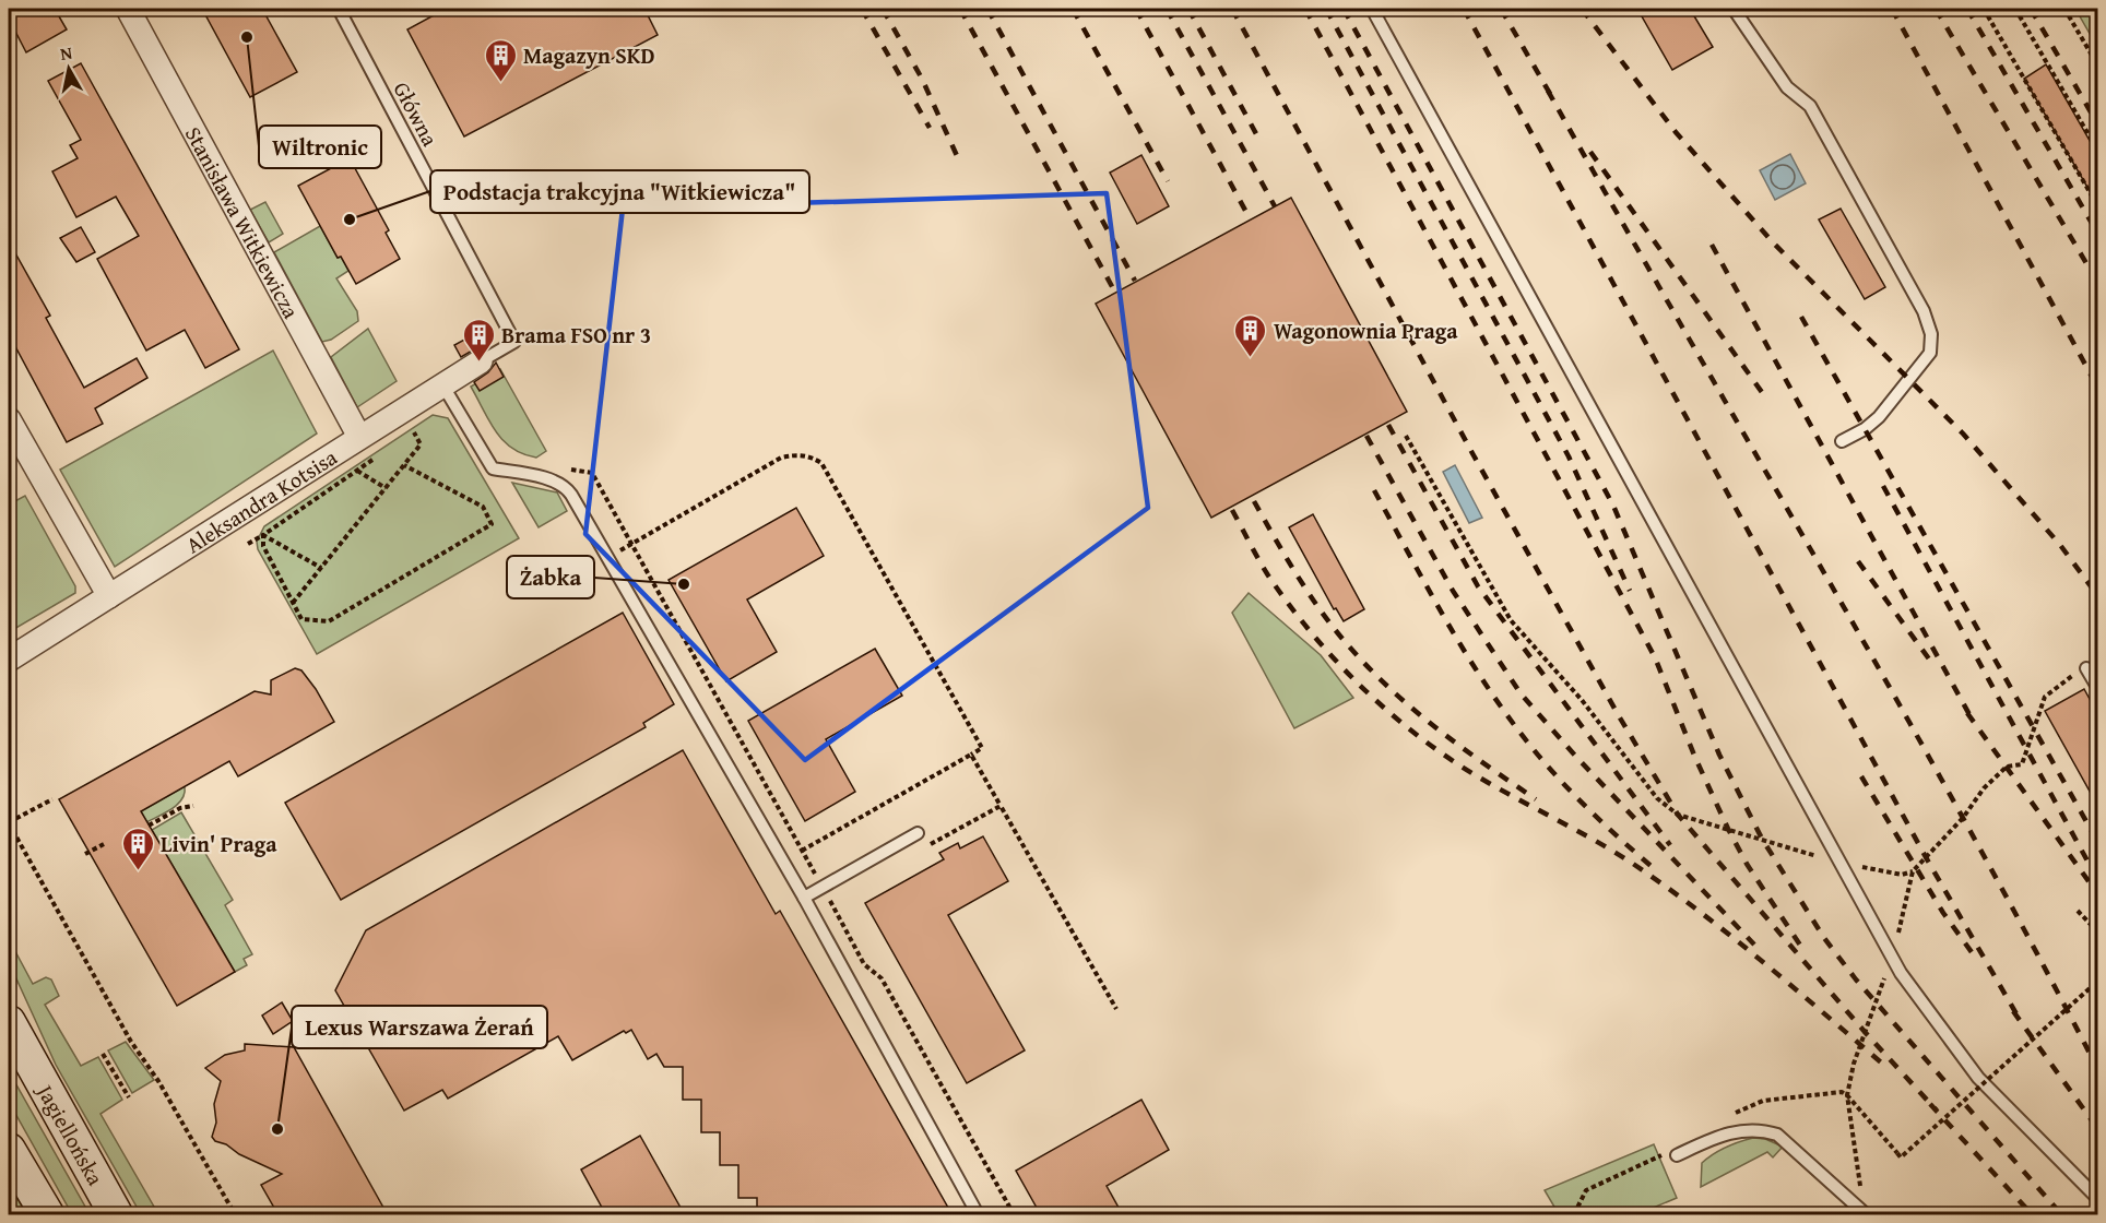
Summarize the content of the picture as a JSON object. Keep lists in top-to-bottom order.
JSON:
{
  "streets": {
    "main road": ["Jagiellońska"],
    "street": ["Stanisława Witkiewicza", "Aleksandra Kotsisa"],
    "lane": ["Główna"]
  },
  "crossings": [
    ["Główna", "Aleksandra Kotsisa"],
    ["Stanisława Witkiewicza", "Aleksandra Kotsisa"]
  ],
  "places": {
    "other": [
      "Wiltronic",
      "Podstacja trakcyjna \"Witkiewicza\"",
      "Żabka",
      "Lexus Warszawa Żerań"
    ],
    "building": [
      "Magazyn SKD",
      "Wagonownia Praga",
      "Brama FSO nr 3",
      "Livin' Praga"
    ]
  },
  "north": "top"
}
